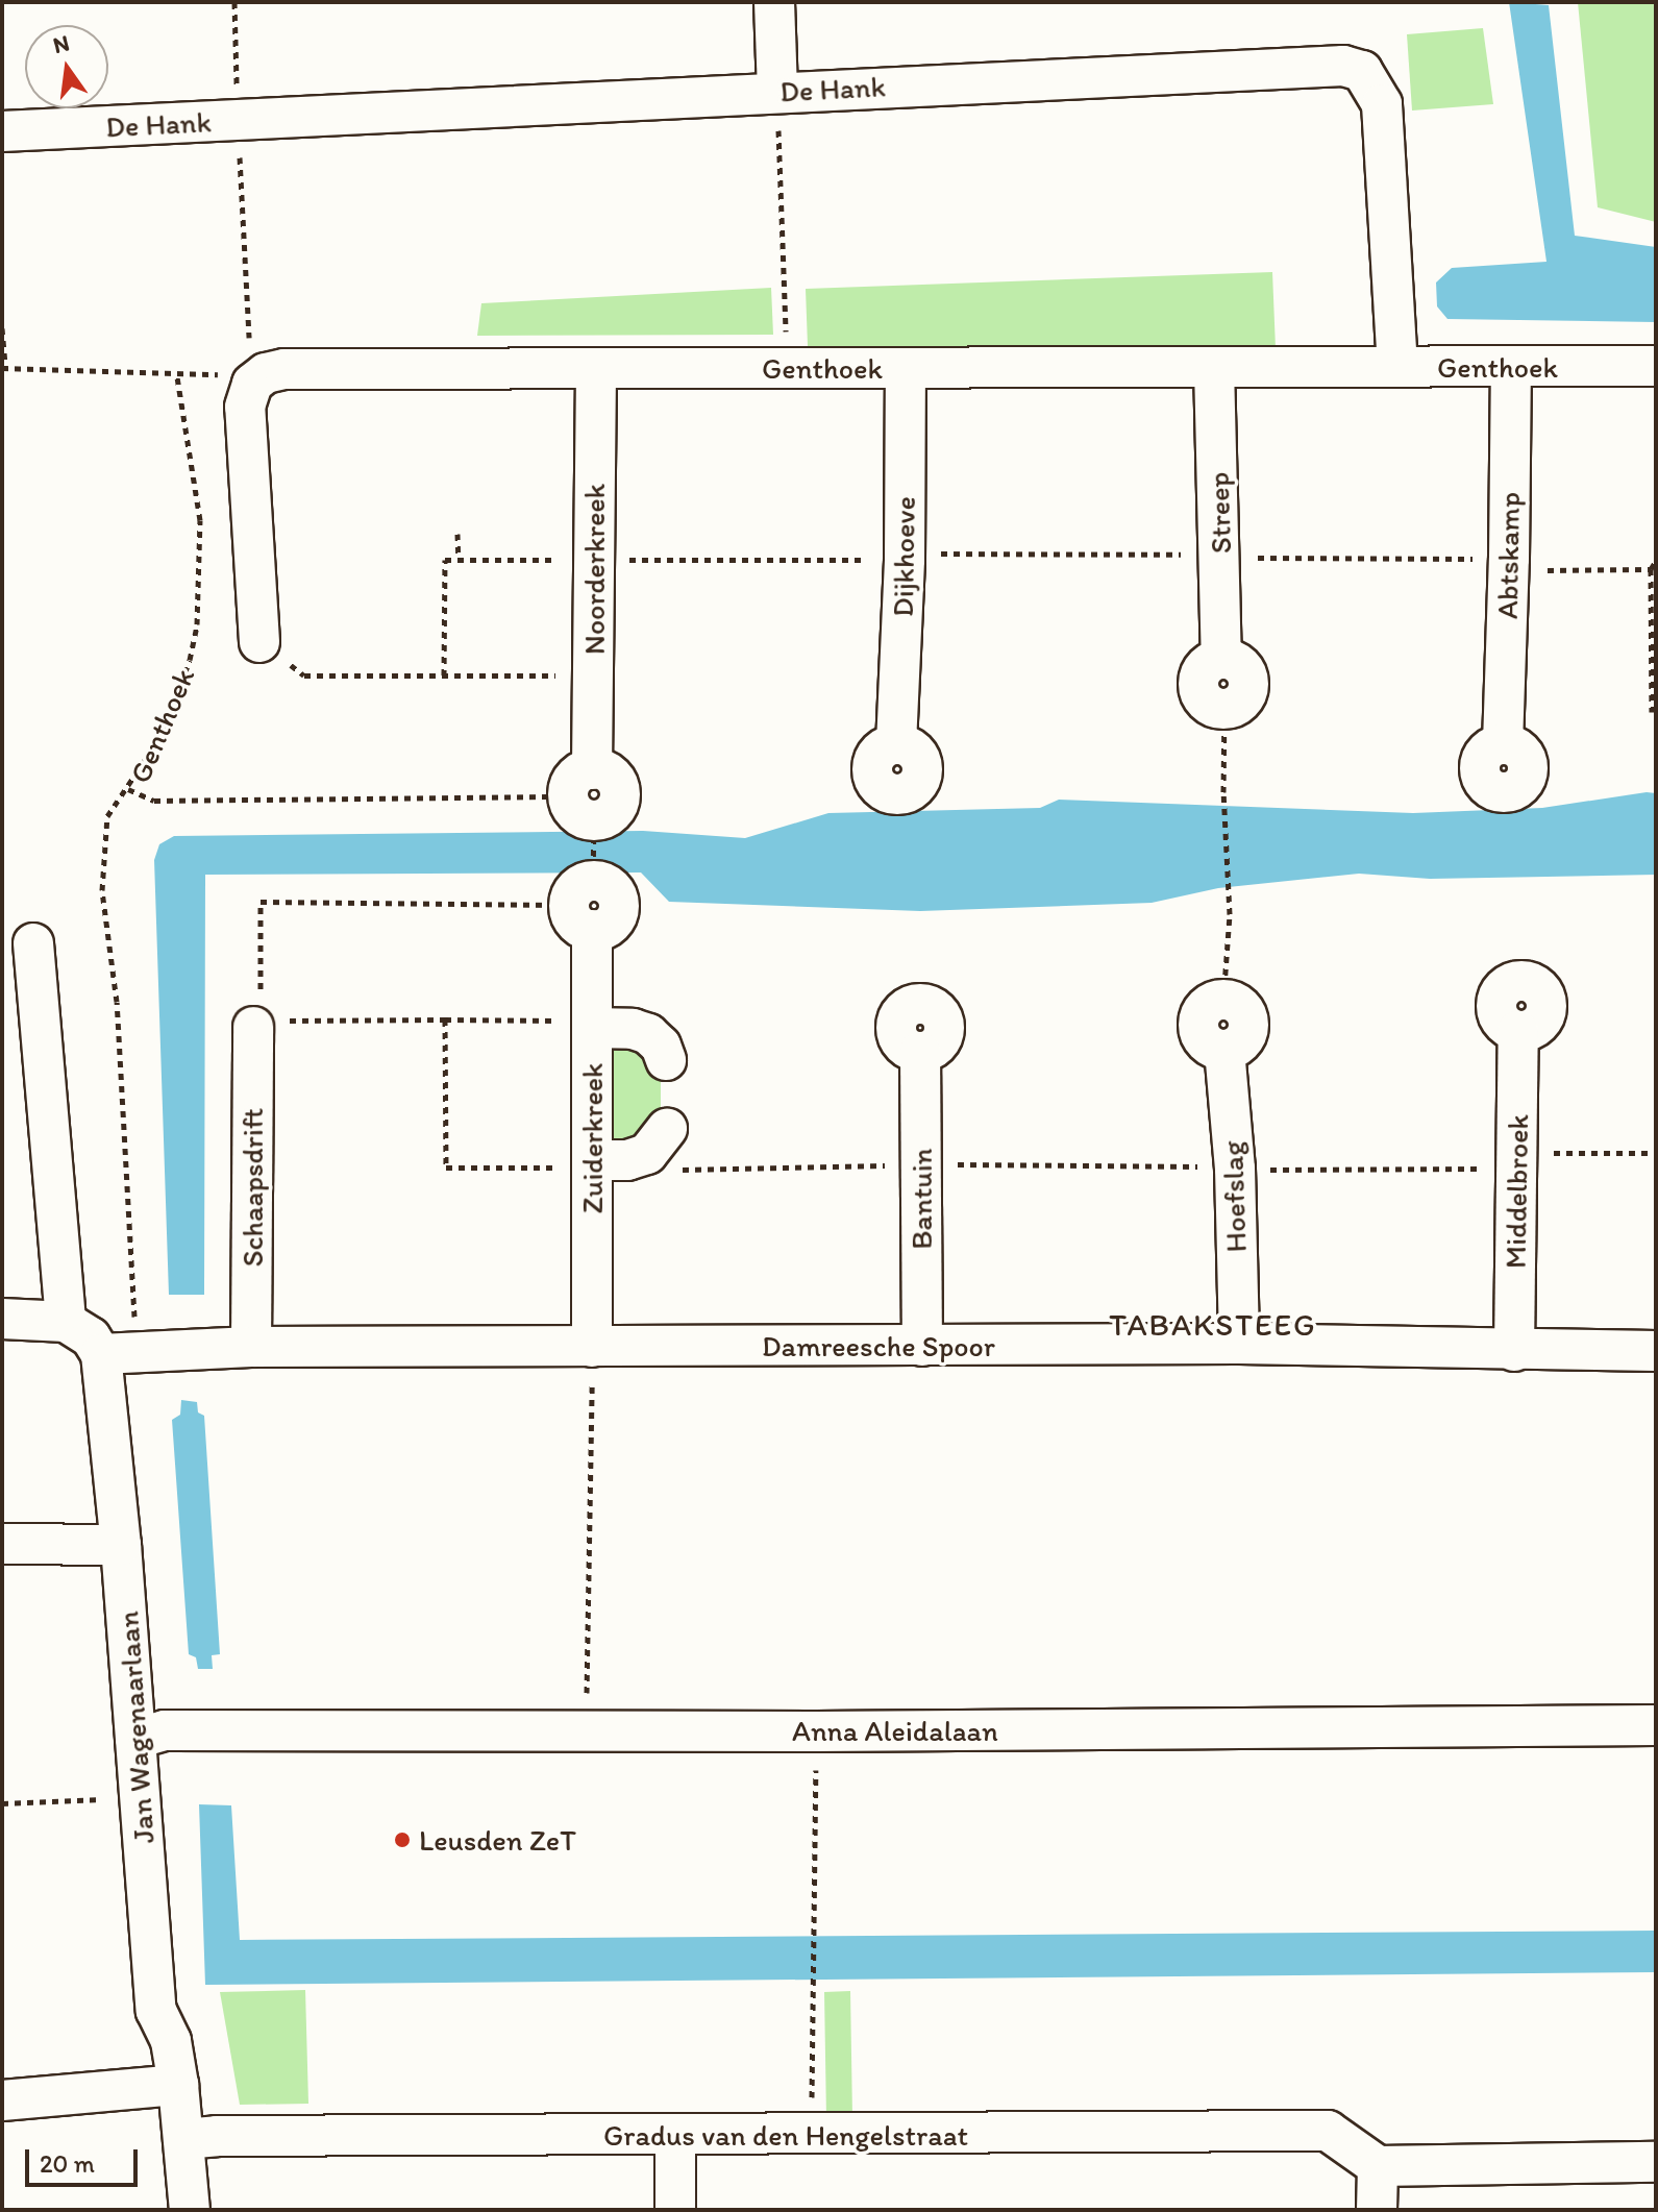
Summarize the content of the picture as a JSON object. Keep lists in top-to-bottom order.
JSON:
{
  "streets": {
    "street": [
      "De Hank",
      "Genthoek",
      "Streep",
      "Abtskamp",
      "Dijkhoeve",
      "Noorderkreek",
      "Zuiderkreek",
      "Schaapsdrift",
      "Middelbroek",
      "Hoefslag",
      "Bantuin",
      "Damreesche Spoor",
      "Jan Wagenaarlaan",
      "Anna Aleidalaan",
      "Gradus van den Hengelstraat"
    ]
  },
  "crossings": [
    ["De Hank", "Genthoek"],
    ["Genthoek", "Streep"],
    ["Genthoek", "Abtskamp"],
    ["Genthoek", "Dijkhoeve"],
    ["Genthoek", "Noorderkreek"],
    ["Zuiderkreek", "Damreesche Spoor"],
    ["Schaapsdrift", "Damreesche Spoor"],
    ["Middelbroek", "Damreesche Spoor"],
    ["Hoefslag", "Damreesche Spoor"],
    ["Bantuin", "Damreesche Spoor"],
    ["Damreesche Spoor", "Jan Wagenaarlaan"],
    ["Jan Wagenaarlaan", "Anna Aleidalaan"],
    ["Jan Wagenaarlaan", "Gradus van den Hengelstraat"]
  ],
  "districts": ["TABAKSTEEG"],
  "places": ["Leusden ZeT"],
  "scale_bar": "20 m",
  "north": "top"
}
